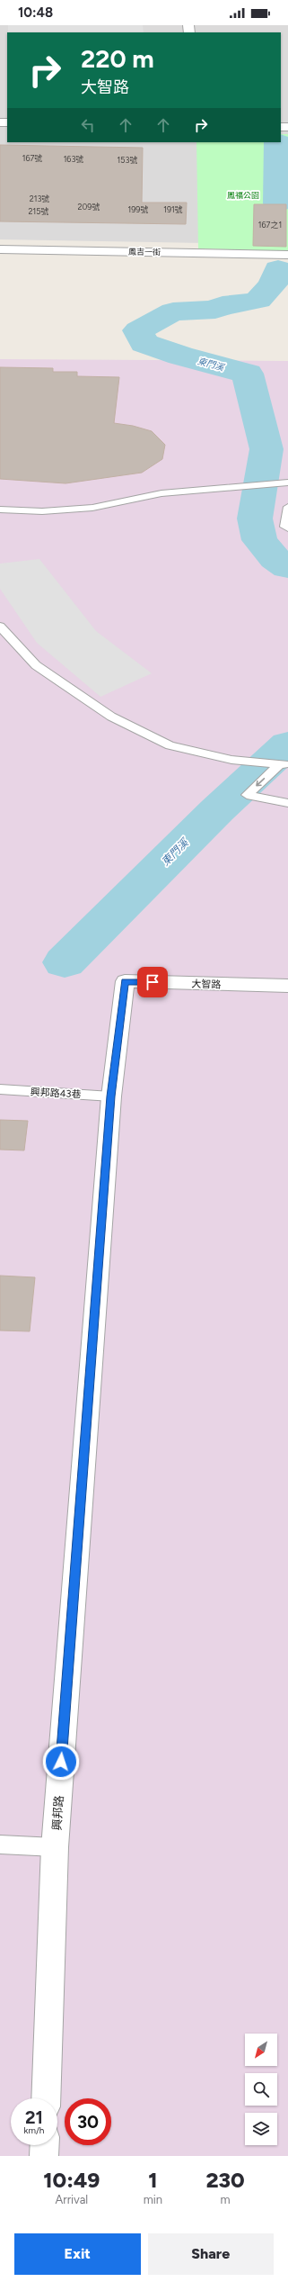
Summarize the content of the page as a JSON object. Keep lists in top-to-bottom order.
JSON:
{
  "streets": {
    "street": ["鳳吉一街", "大智路", "興邦路"],
    "lane": ["興邦路43巷"]
  },
  "crossings": [
    ["大智路", "興邦路"],
    ["興邦路43巷", "興邦路"]
  ],
  "water": ["東門溪"],
  "parks": ["鳳福公園"],
  "house_numbers": [
    "167號",
    "163號",
    "153號",
    "213號",
    "209號",
    "199號",
    "191號",
    "215號",
    "167之1"
  ],
  "north": "bottom left",
  "page": {
    "status": "10:48",
    "turn": ["220 m", "大智路"],
    "speed": "21 km/h",
    "limit": "30",
    "eta": [
      "10:49",
      "Arrival",
      "1",
      "min",
      "230",
      "m"
    ],
    "buttons": ["Exit", "Share"]
  }
}
